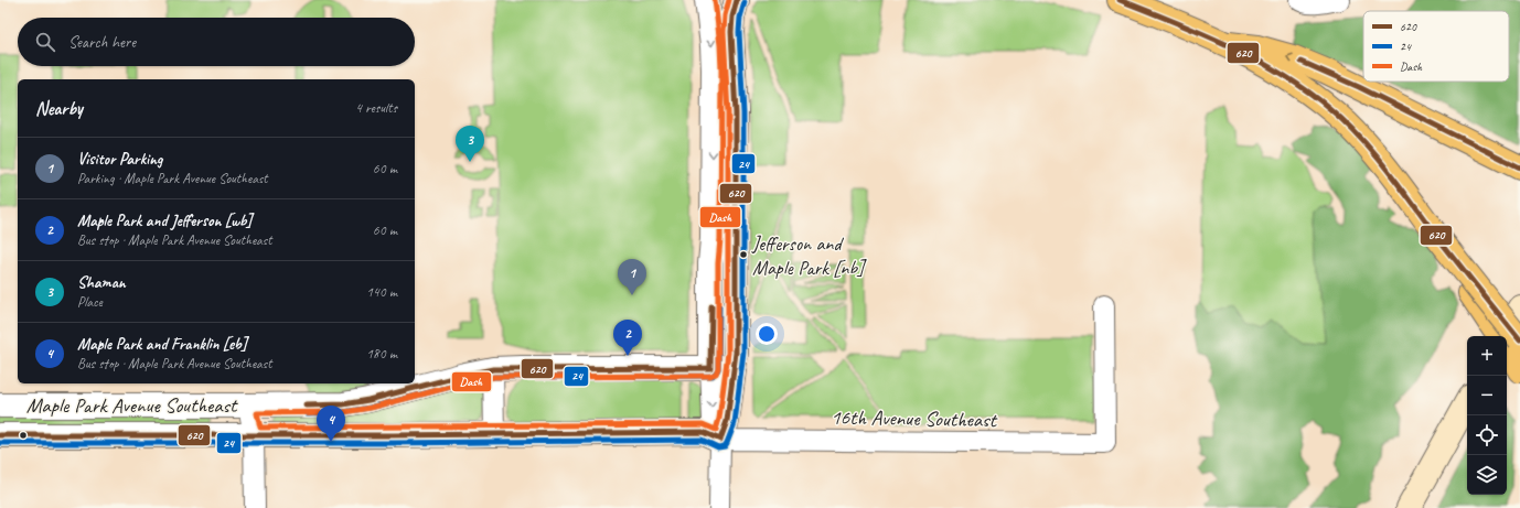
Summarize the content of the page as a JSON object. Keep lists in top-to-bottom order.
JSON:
{
  "streets": {
    "street": ["Maple Park Avenue Southeast", "16th Avenue Southeast"]
  },
  "crossings": [
    ["Maple Park Avenue Southeast", "16th Avenue Southeast"]
  ],
  "places": ["Jefferson and Maple Park [nb]"],
  "lines": ["transit line 620", "transit line Dash", "transit line 24"],
  "legend": ["620", "24", "Dash"],
  "page": {
    "search": "Search here",
    "heading": ["Nearby", "4 results"],
    "pins": [
      "3",
      "1",
      "2",
      "4"
    ],
    "list": [
      {
        "mark": "1",
        "name": "Visitor Parking",
        "note": "Parking · Maple Park Avenue Southeast",
        "value": "60 m"
      },
      {
        "mark": "2",
        "name": "Maple Park and Jefferson [wb]",
        "note": "Bus stop · Maple Park Avenue Southeast",
        "value": "60 m"
      },
      {
        "mark": "3",
        "name": "Shaman",
        "note": "Place",
        "value": "140 m"
      },
      {
        "mark": "4",
        "name": "Maple Park and Franklin [eb]",
        "note": "Bus stop · Maple Park Avenue Southeast",
        "value": "180 m"
      }
    ],
    "map_buttons": ["+", "−"]
  }
}
